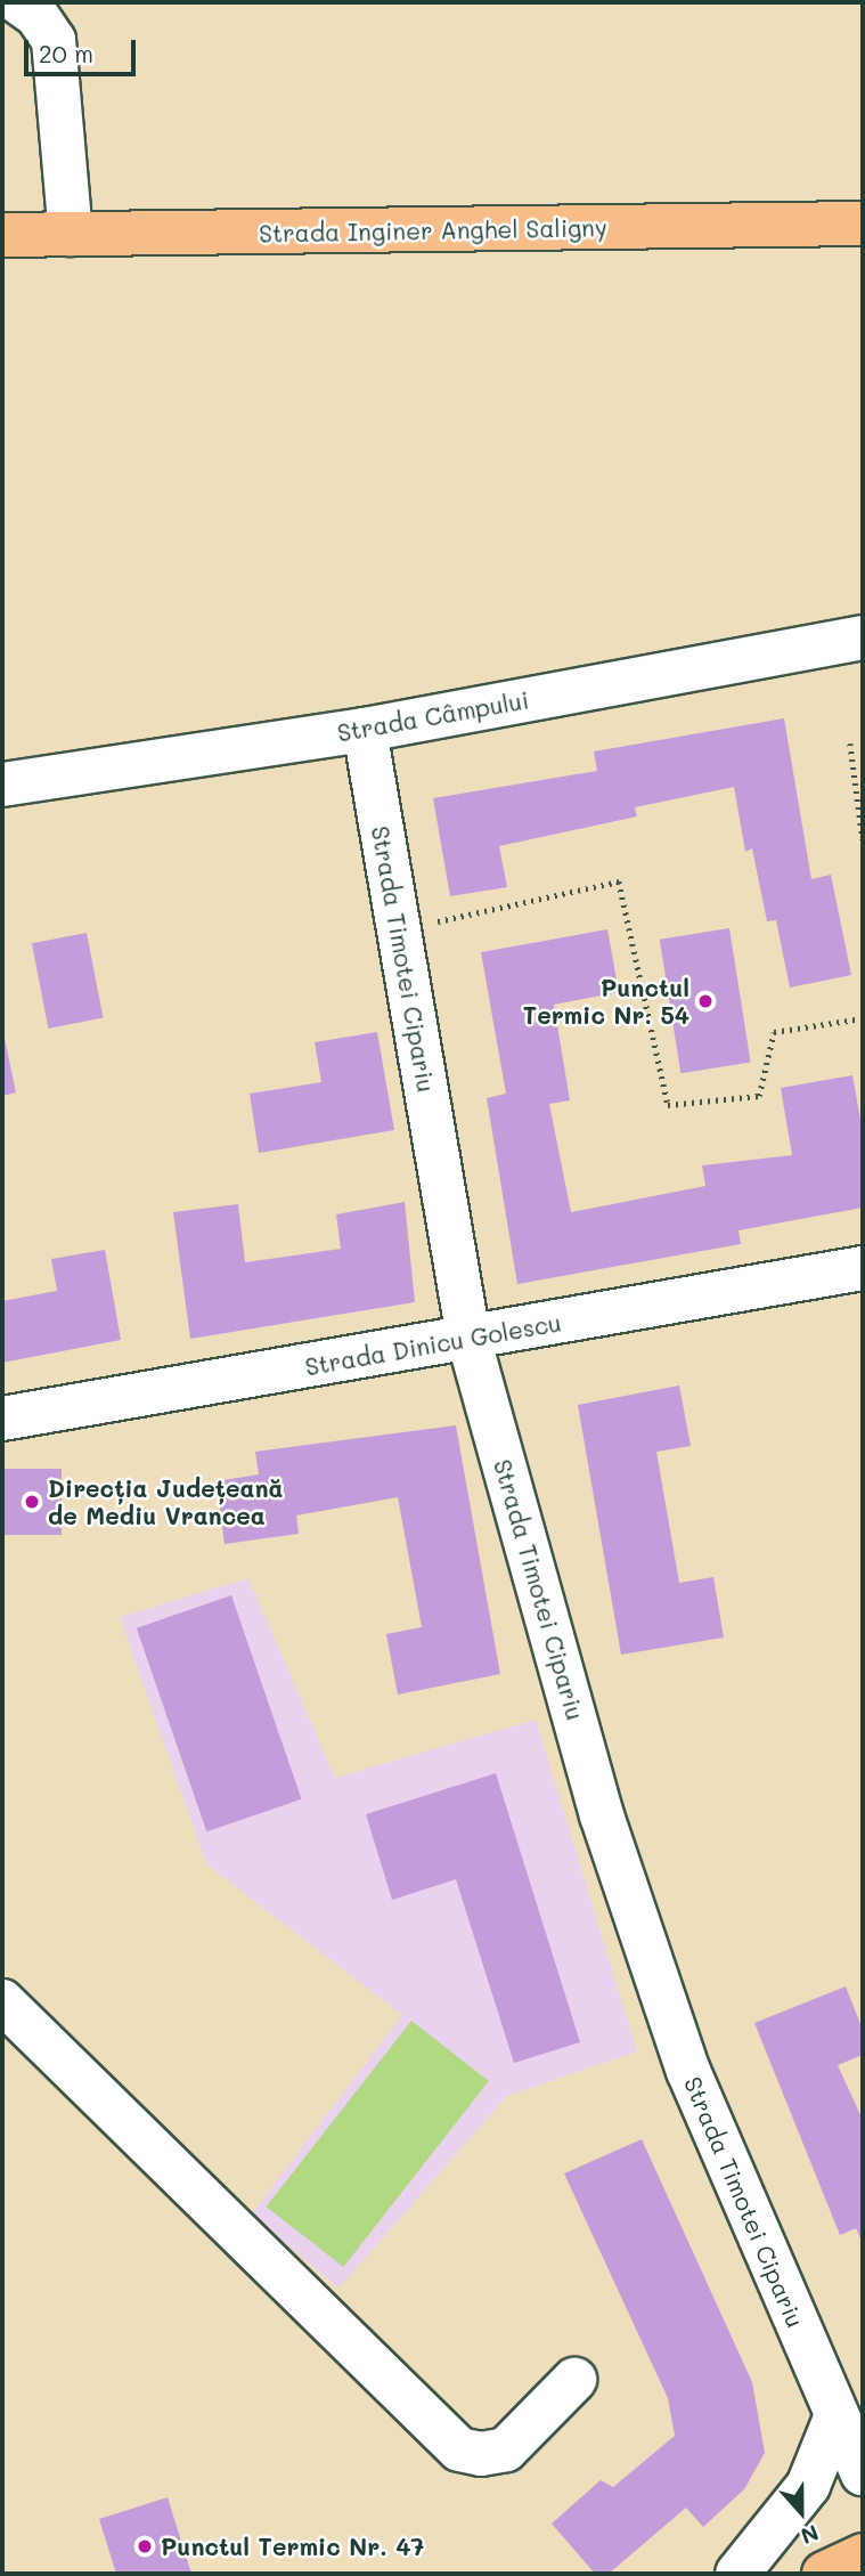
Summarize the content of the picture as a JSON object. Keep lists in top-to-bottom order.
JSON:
{
  "streets": {
    "main road": ["Strada Inginer Anghel Saligny"],
    "street": ["Strada Câmpului", "Strada Timotei Cipariu", "Strada Dinicu Golescu"]
  },
  "crossings": [
    ["Strada Câmpului", "Strada Timotei Cipariu"],
    ["Strada Timotei Cipariu", "Strada Dinicu Golescu"]
  ],
  "places": ["Punctul Termic Nr. 54", "Direcția Județeană de Mediu Vrancea", "Punctul Termic Nr. 47"],
  "scale_bar": "20 m",
  "north": "bottom"
}
